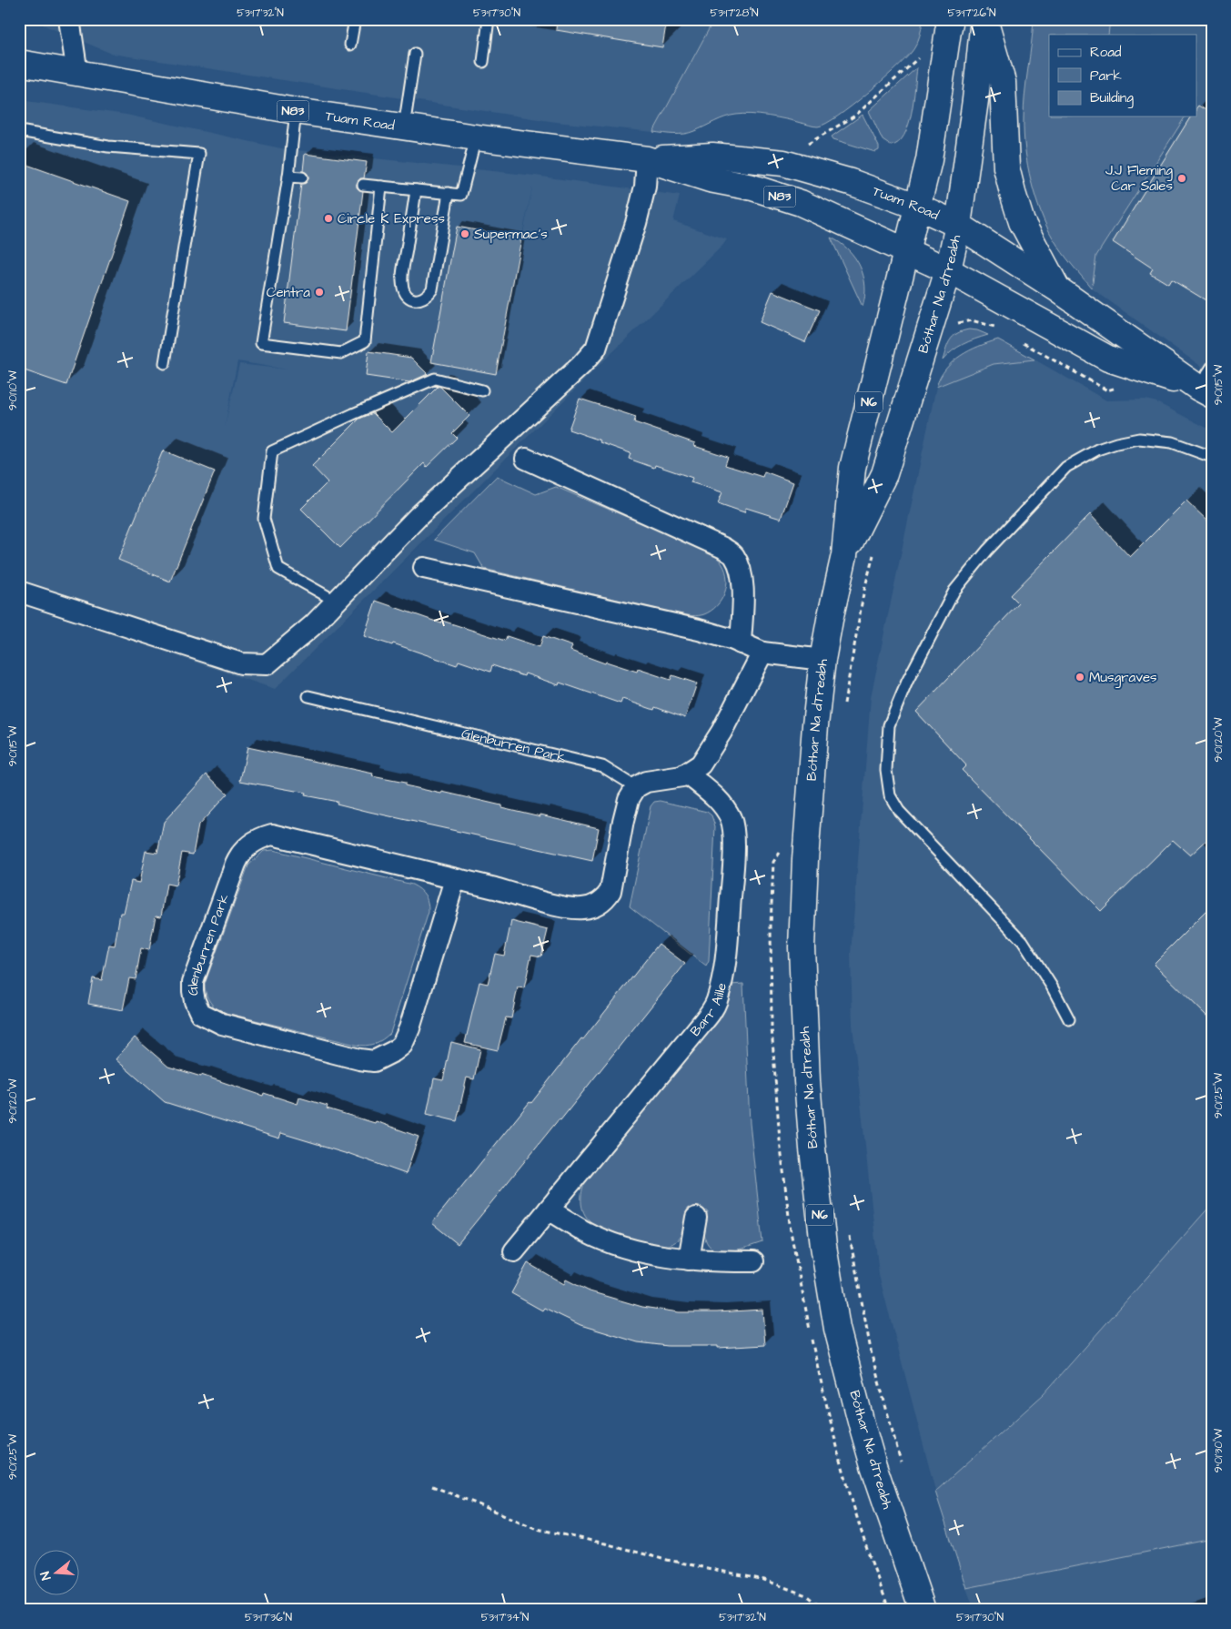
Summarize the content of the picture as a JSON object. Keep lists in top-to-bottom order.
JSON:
{
  "streets": {
    "main road": [
      "N83",
      "Tuam Road",
      "Bóthar Na dTreabh",
      "N6"
    ],
    "street": ["Glenburren Park", "Barr Aille"]
  },
  "crossings": [
    ["Tuam Road", "Bóthar Na dTreabh"]
  ],
  "places": [
    "J.J Fleming Car Sales",
    "Circle K Express",
    "Supermac's",
    "Centra",
    "Musgraves"
  ],
  "legend": ["Road", "Park", "Building"],
  "north": "left",
  "coordinates": [
    "53°17'32\"N",
    "53°17'30\"N",
    "53°17'28\"N",
    "53°17'26\"N",
    "9°01'15\"W",
    "9°01'10\"W",
    "9°01'20\"W",
    "9°01'25\"W",
    "9°01'30\"W",
    "53°17'36\"N",
    "53°17'34\"N"
  ]
}
